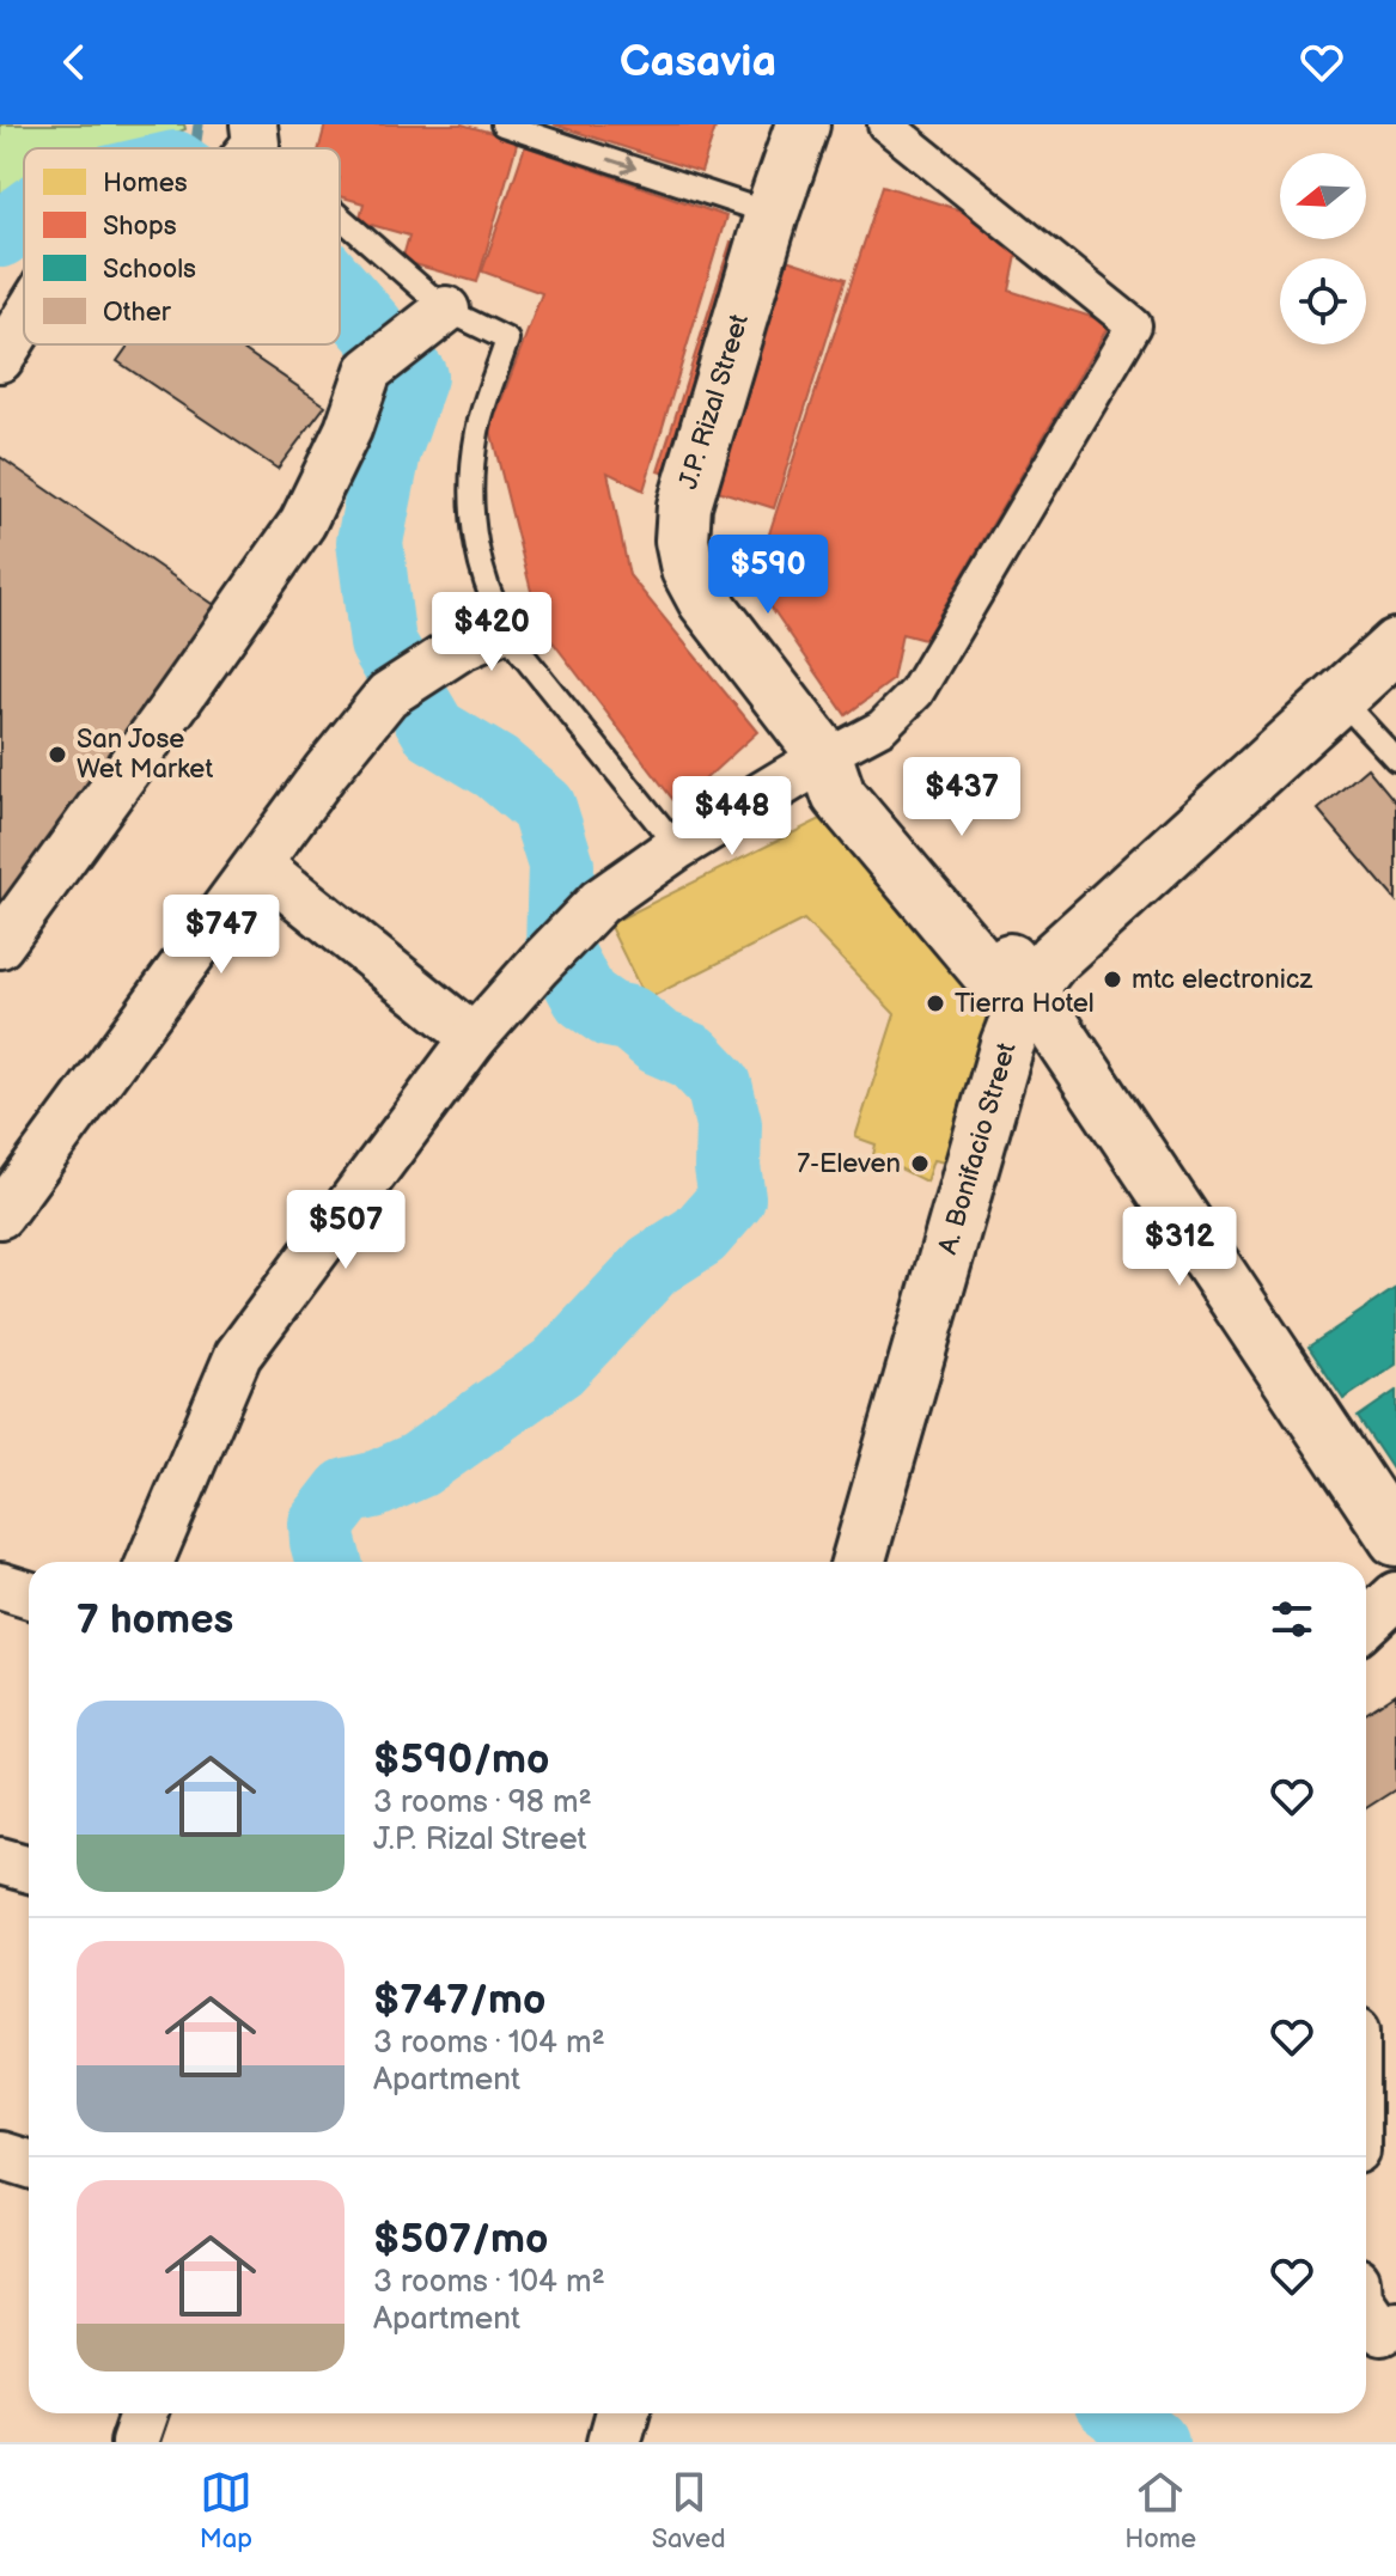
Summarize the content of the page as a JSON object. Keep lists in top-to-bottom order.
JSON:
{
  "streets": {
    "main road": ["J.P. Rizal Street", "A. Bonifacio Street"]
  },
  "crossings": [
    ["J.P. Rizal Street", "A. Bonifacio Street"]
  ],
  "places": [
    "San Jose Wet Market",
    "mtc electronicz",
    "Tierra Hotel",
    "7-Eleven"
  ],
  "legend": [
    "Homes",
    "Shops",
    "Schools",
    "Other"
  ],
  "north": "left",
  "page": {
    "header": "Casavia",
    "price": [
      "$590",
      "$420",
      "$437",
      "$448",
      "$747",
      "$507",
      "$312"
    ],
    "heading": "7 homes",
    "list": [
      {
        "name": "$590/mo",
        "note": "3 rooms · 98 m² · J.P. Rizal Street"
      },
      {
        "name": "$747/mo",
        "note": "3 rooms · 104 m² · Apartment"
      },
      {
        "name": "$507/mo",
        "note": "3 rooms · 104 m² · Apartment"
      }
    ],
    "tabs": ["Map", "Saved", "Home"]
  }
}
